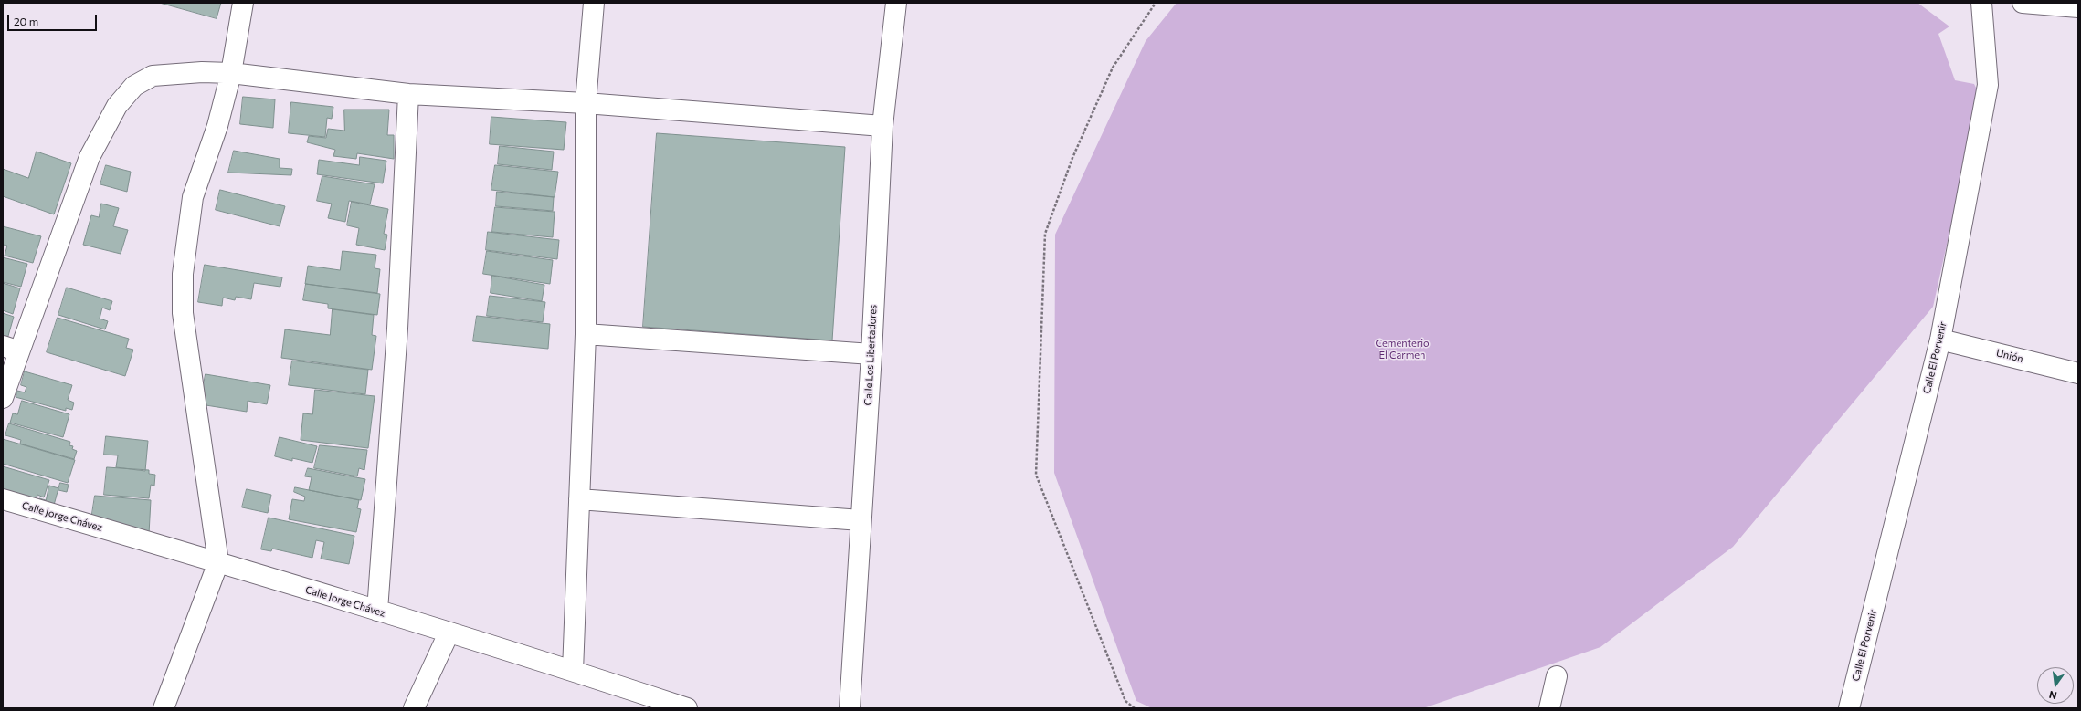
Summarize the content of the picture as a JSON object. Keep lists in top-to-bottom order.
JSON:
{
  "streets": {
    "street": [
      "Calle Los Libertadores",
      "Unión",
      "Calle El Porvenir",
      "Calle Jorge Chávez"
    ]
  },
  "crossings": [
    ["Unión", "Calle El Porvenir"]
  ],
  "parks": ["Cementerio El Carmen"],
  "scale_bar": "20 m",
  "north": "bottom"
}
